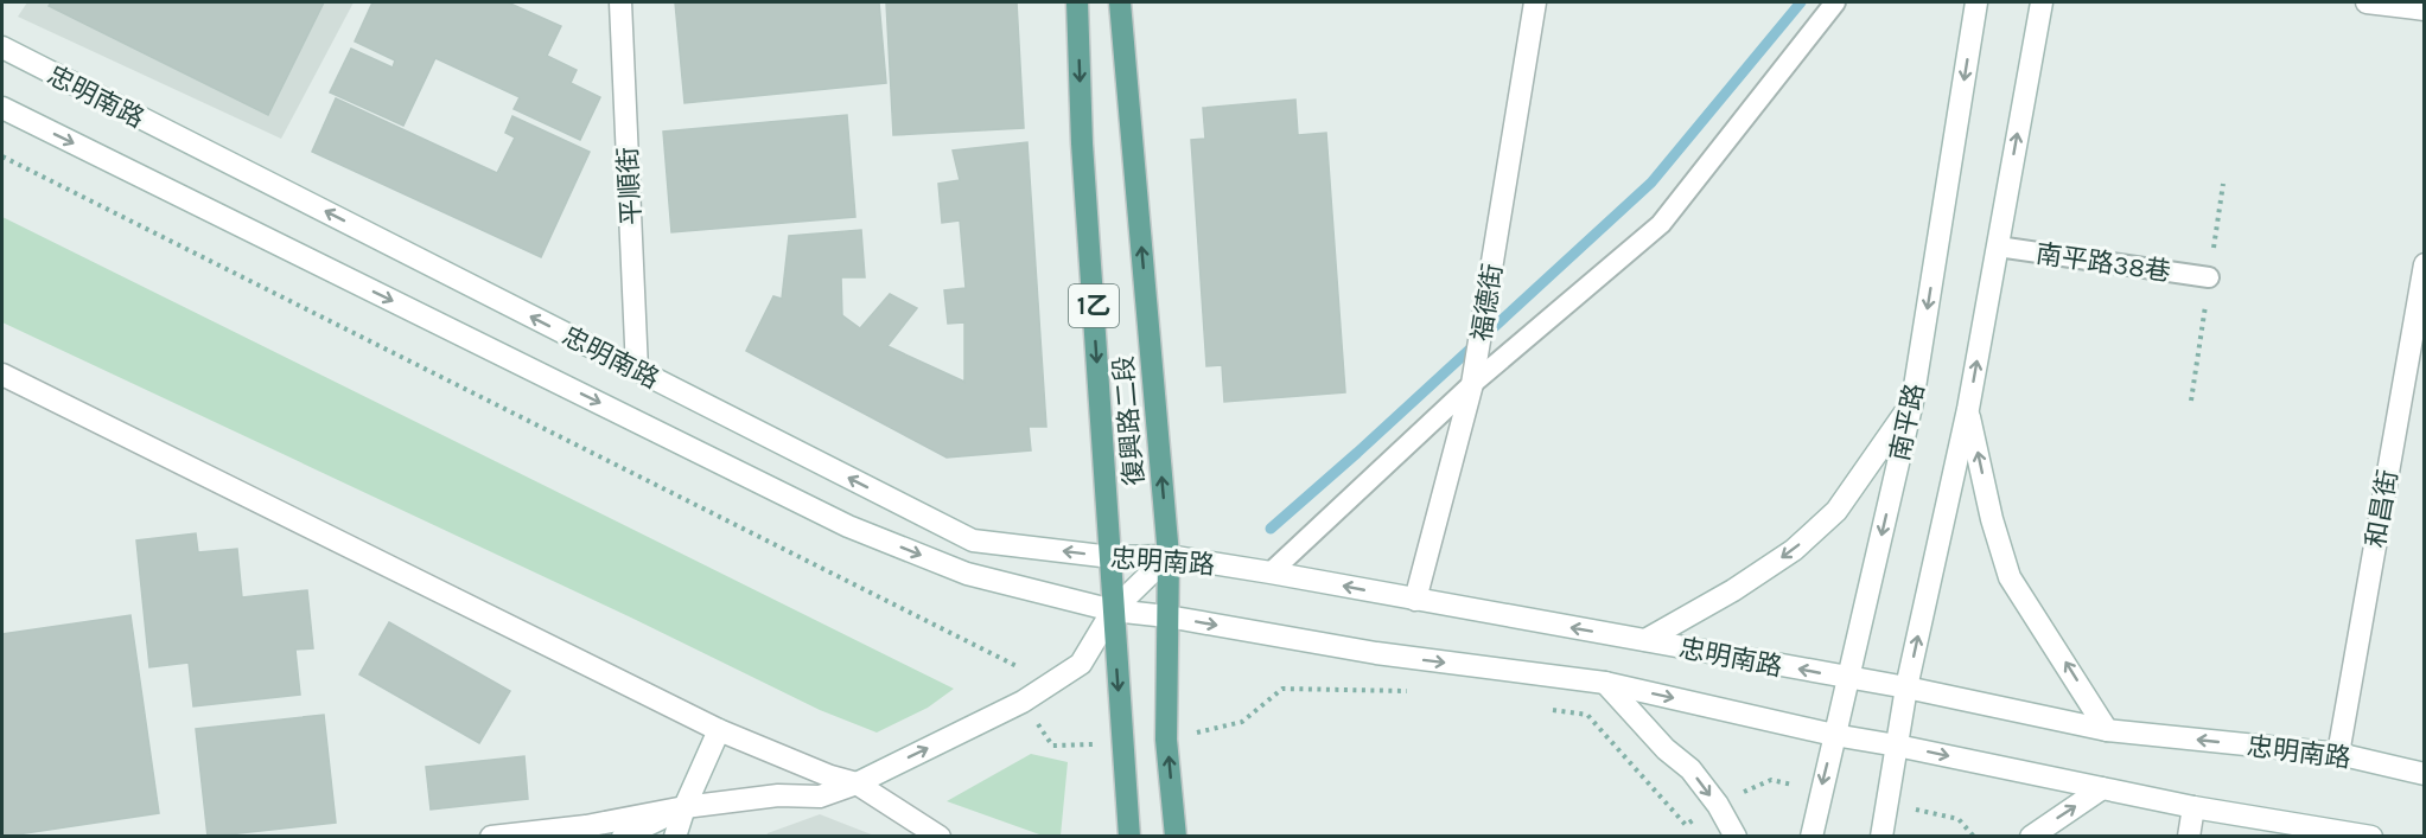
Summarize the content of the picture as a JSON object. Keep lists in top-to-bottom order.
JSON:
{
  "streets": {
    "main road": ["1乙", "復興路二段"],
    "street": [
      "忠明南路",
      "平順街",
      "福德街",
      "南平路",
      "和昌街"
    ],
    "lane": ["南平路38巷"]
  },
  "crossings": [
    ["忠明南路", "平順街"],
    ["忠明南路", "福德街"],
    ["忠明南路", "復興路二段"],
    ["忠明南路", "南平路"],
    ["忠明南路", "和昌街"]
  ]
}
